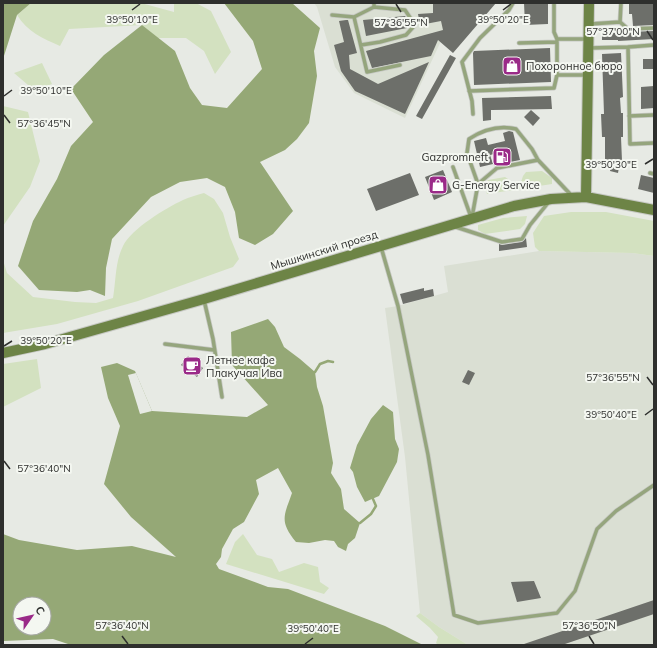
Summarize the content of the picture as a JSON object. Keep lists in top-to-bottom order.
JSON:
{
  "streets": {
    "main road": ["Мышкинский проезд"]
  },
  "places": {
    "shop": ["Похоронное бюро", "G-Energy Service"],
    "fuel station": ["Gazpromneft"],
    "cafe": ["Летнее кафе Плакучая Ива"]
  },
  "north": "top right",
  "coordinates": [
    "39°50'20\"E",
    "39°50'10\"E",
    "57°36'55\"N",
    "57°37'00\"N",
    "57°36'45\"N",
    "39°50'30\"E",
    "39°50'40\"E",
    "57°36'40\"N",
    "57°36'50\"N"
  ]
}
